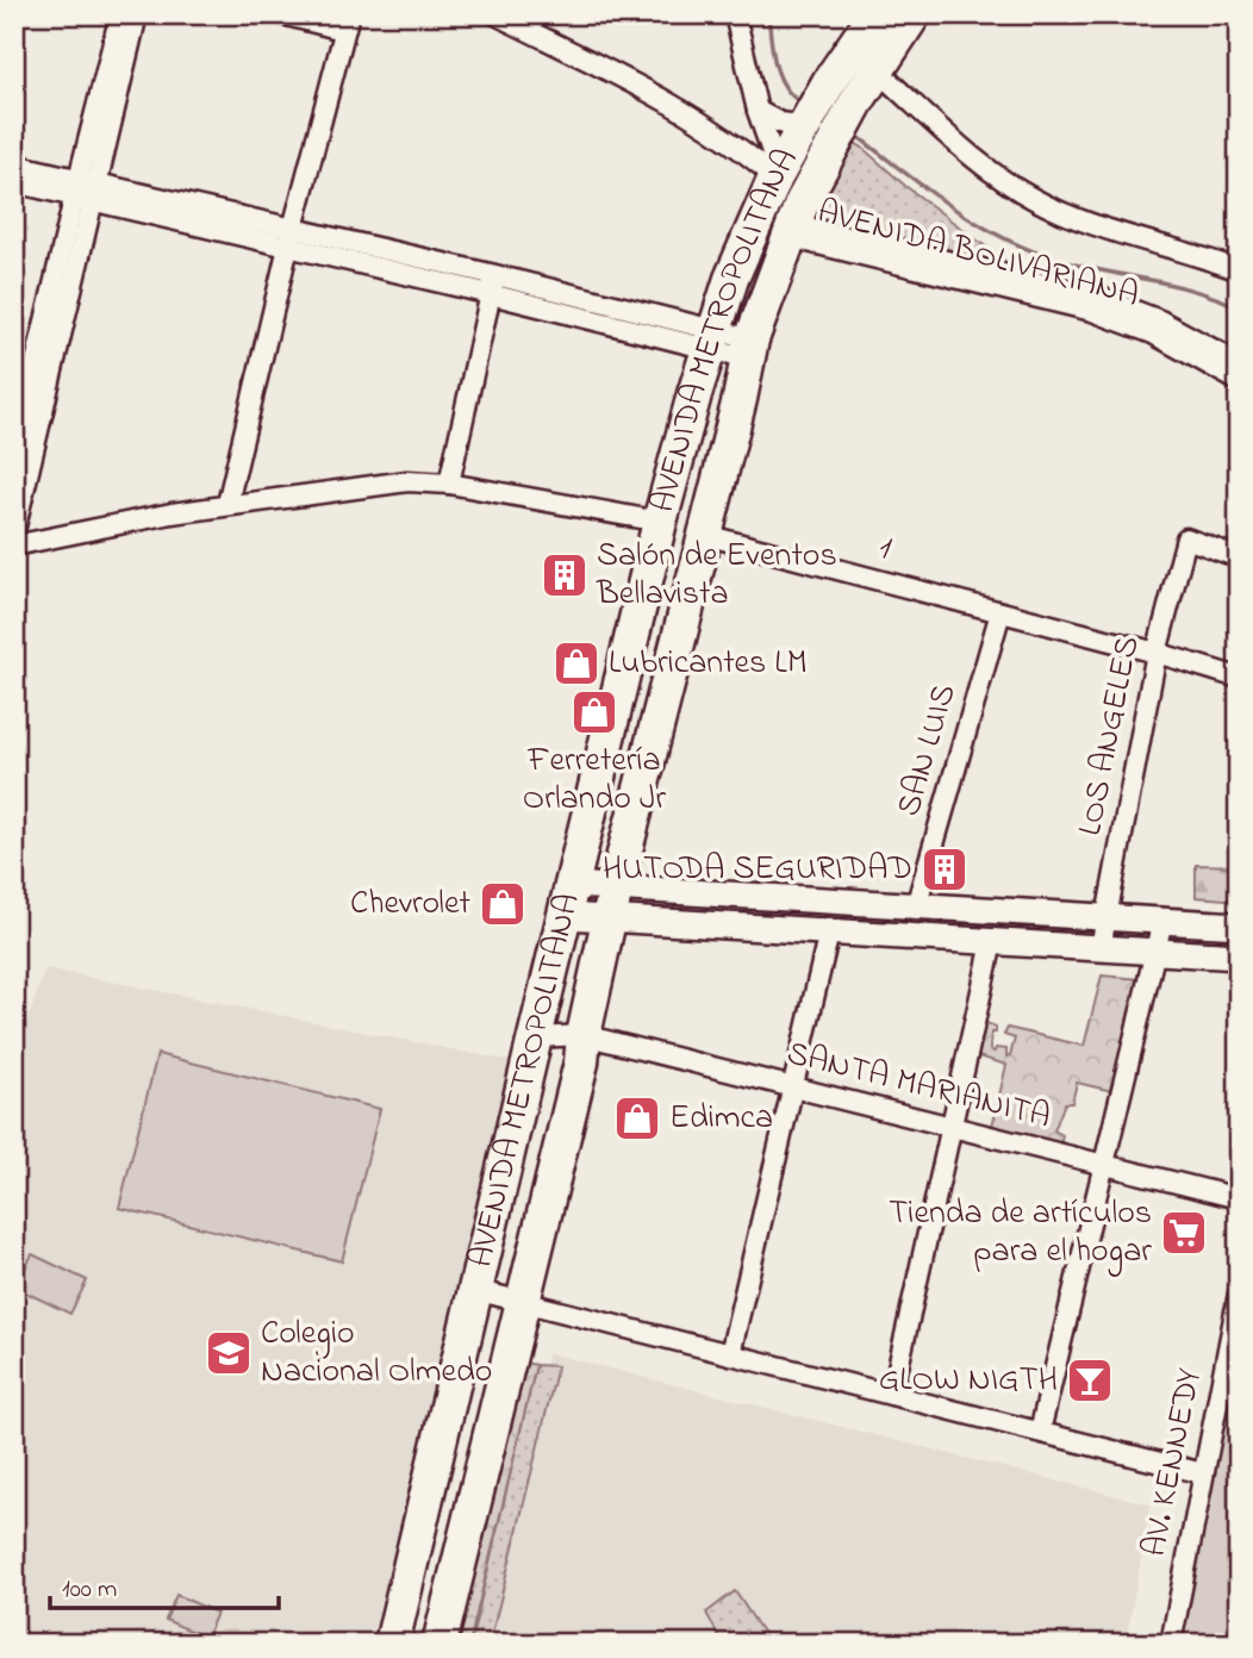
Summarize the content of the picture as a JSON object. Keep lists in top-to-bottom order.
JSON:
{
  "streets": {
    "highway": ["AVENIDA METROPOLITANA"],
    "street": [
      "AVENIDA BOLIVARIANA",
      "1",
      "LOS ANGELES",
      "SAN LUIS",
      "SANTA MARIANITA",
      "AV. KENNEDY"
    ]
  },
  "crossings": [
    ["AVENIDA BOLIVARIANA", "AVENIDA METROPOLITANA"],
    ["AVENIDA METROPOLITANA", "1"],
    ["AVENIDA METROPOLITANA", "SANTA MARIANITA"],
    ["1", "LOS ANGELES"],
    ["1", "SAN LUIS"]
  ],
  "places": {
    "building": ["Salón de Eventos Bellavista", "HUTODA SEGURIDAD"],
    "shop": [
      "Lubricantes LM",
      "Ferretería Orlando Jr",
      "Chevrolet",
      "Edimca"
    ],
    "supermarket": ["Tienda de artículos para el hogar"],
    "school or university": ["Colegio Nacional Olmedo"],
    "bar": ["GLOW NIGTH"]
  },
  "scale_bar": "100 m"
}
